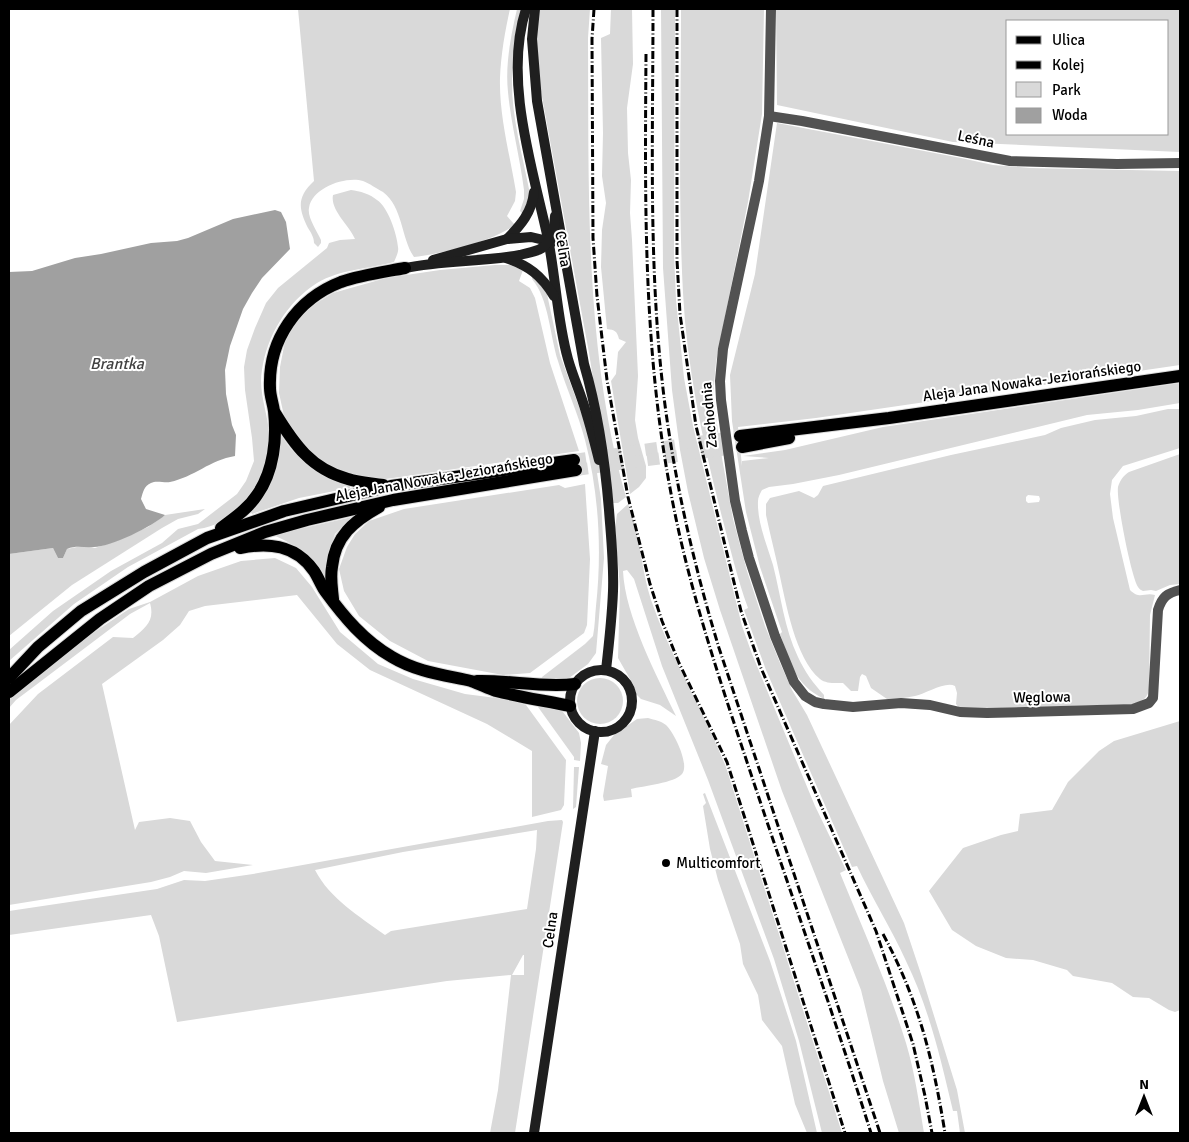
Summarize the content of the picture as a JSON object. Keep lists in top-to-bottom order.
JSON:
{
  "streets": {
    "main road": ["Aleja Jana Nowaka-Jeziorańskiego"],
    "street": [
      "Leśna",
      "Celna",
      "Zachodnia",
      "Węglowa"
    ]
  },
  "crossings": [
    ["Leśna", "Zachodnia"],
    ["Zachodnia", "Węglowa"]
  ],
  "water": ["Brantka"],
  "places": ["Multicomfort"],
  "legend": [
    "Ulica",
    "Kolej",
    "Park",
    "Woda"
  ],
  "north": "top"
}
